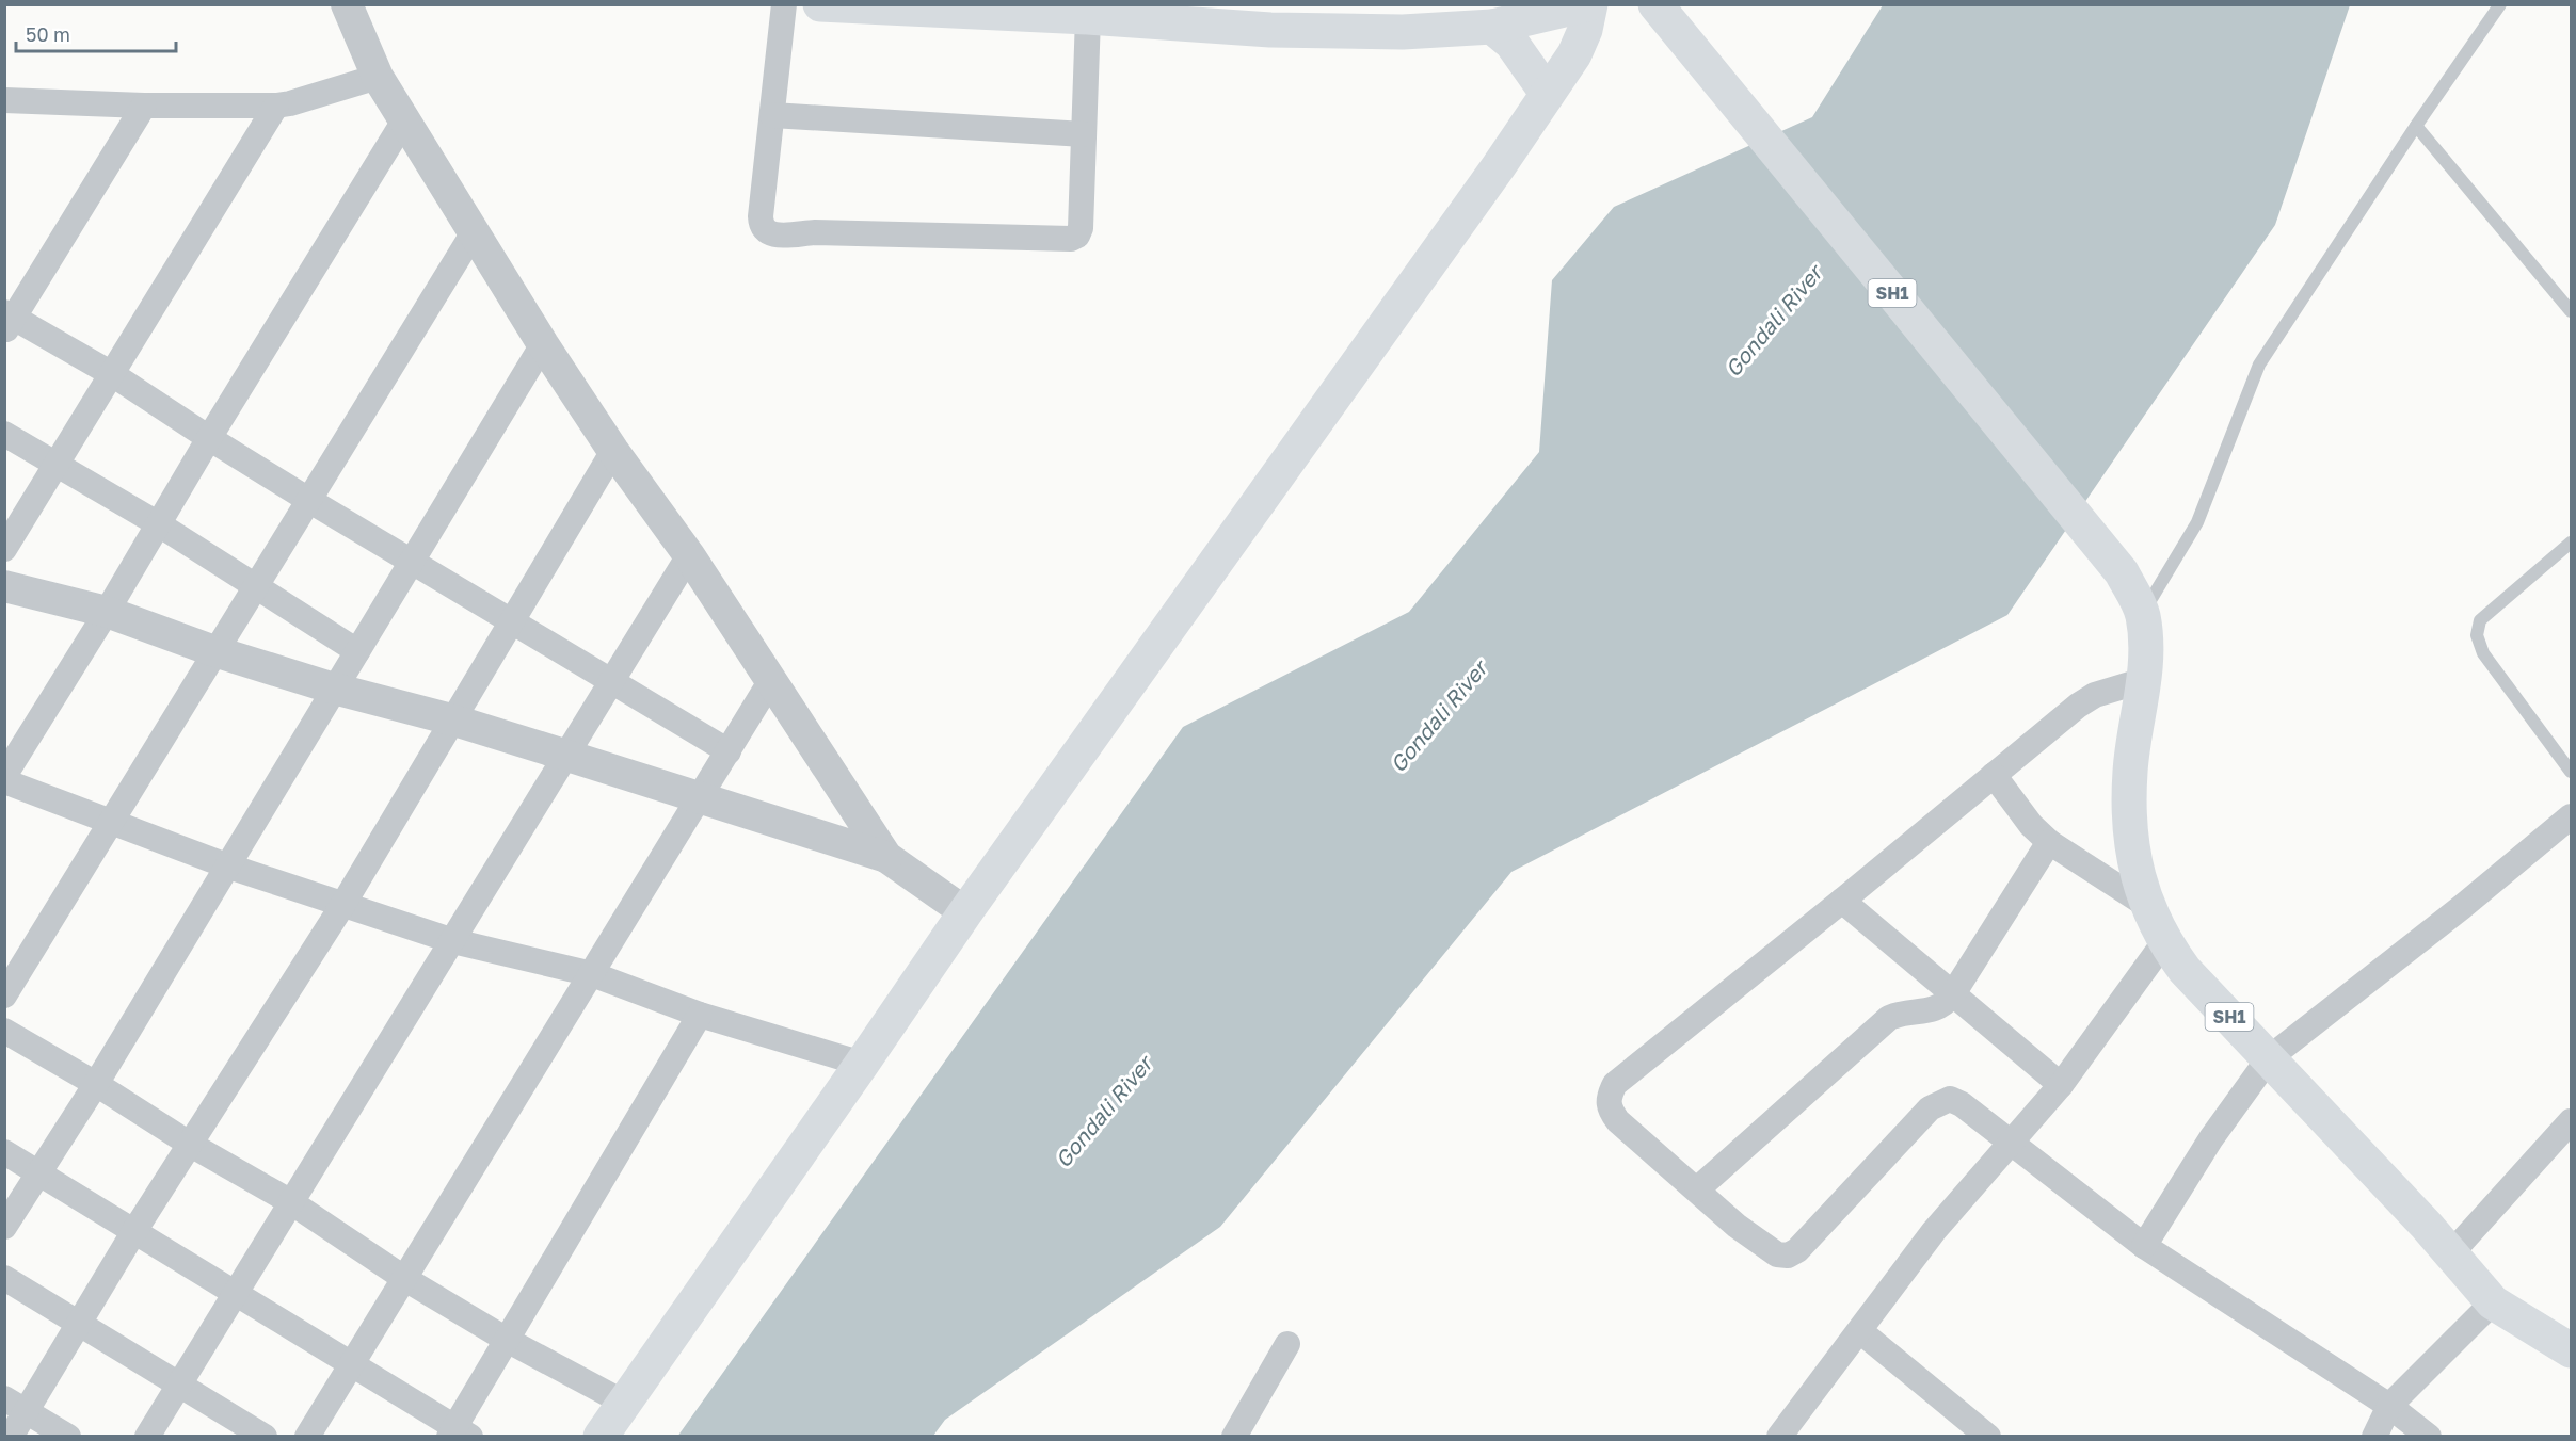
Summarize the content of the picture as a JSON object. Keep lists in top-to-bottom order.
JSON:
{
  "streets": {
    "main road": ["SH1"]
  },
  "water": ["Gondali River"],
  "scale_bar": "50 m"
}
